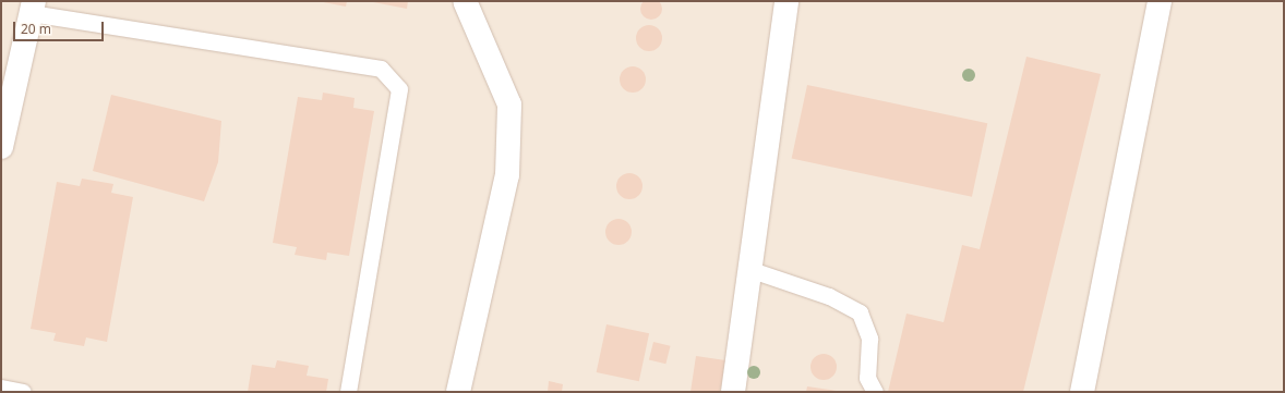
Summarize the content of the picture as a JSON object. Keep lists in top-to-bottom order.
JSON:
{
  "scale_bar": "20 m"
}
